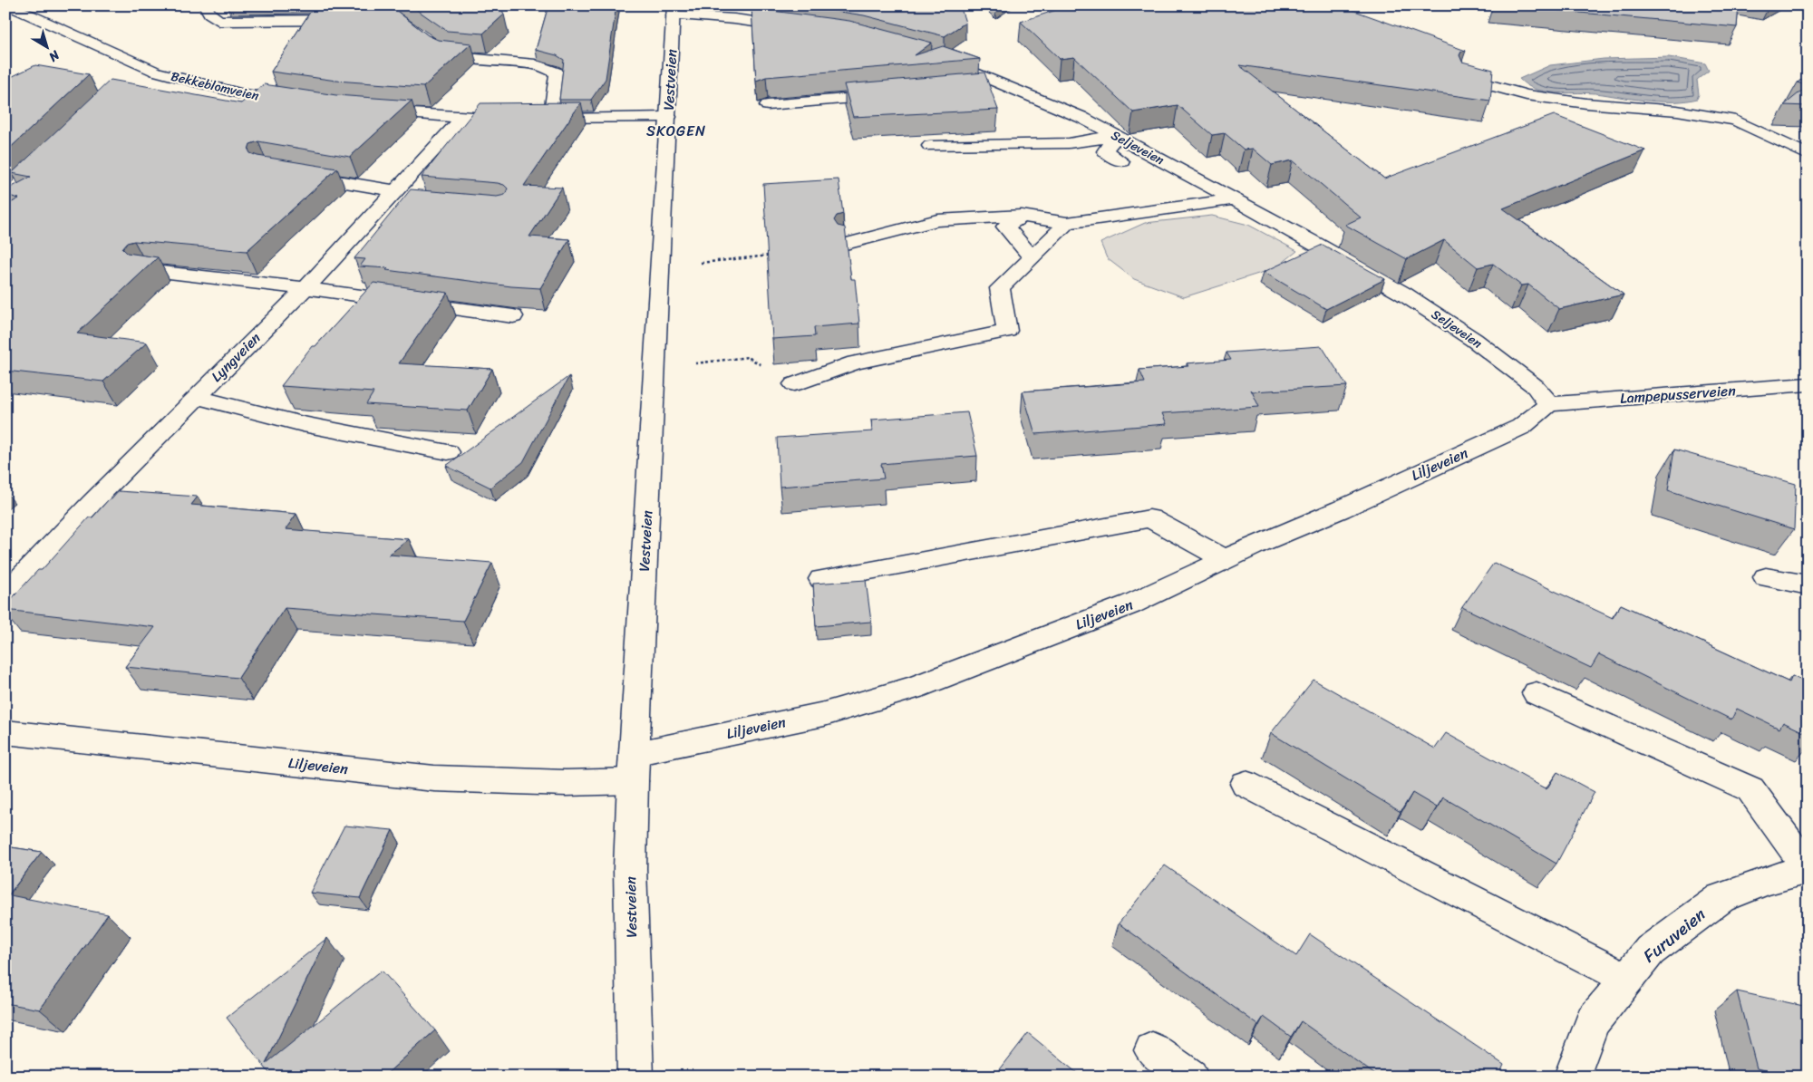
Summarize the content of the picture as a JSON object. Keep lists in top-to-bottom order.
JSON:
{
  "streets": {
    "street": [
      "Vestveien",
      "Bekkeblomveien",
      "Seljeveien",
      "Lyngveien",
      "Lampepusserveien",
      "Liljeveien",
      "Furuveien"
    ]
  },
  "crossings": [
    ["Vestveien", "Liljeveien"],
    ["Seljeveien", "Lampepusserveien"],
    ["Seljeveien", "Liljeveien"],
    ["Lampepusserveien", "Liljeveien"]
  ],
  "districts": ["SKOGEN"],
  "north": "bottom right"
}
